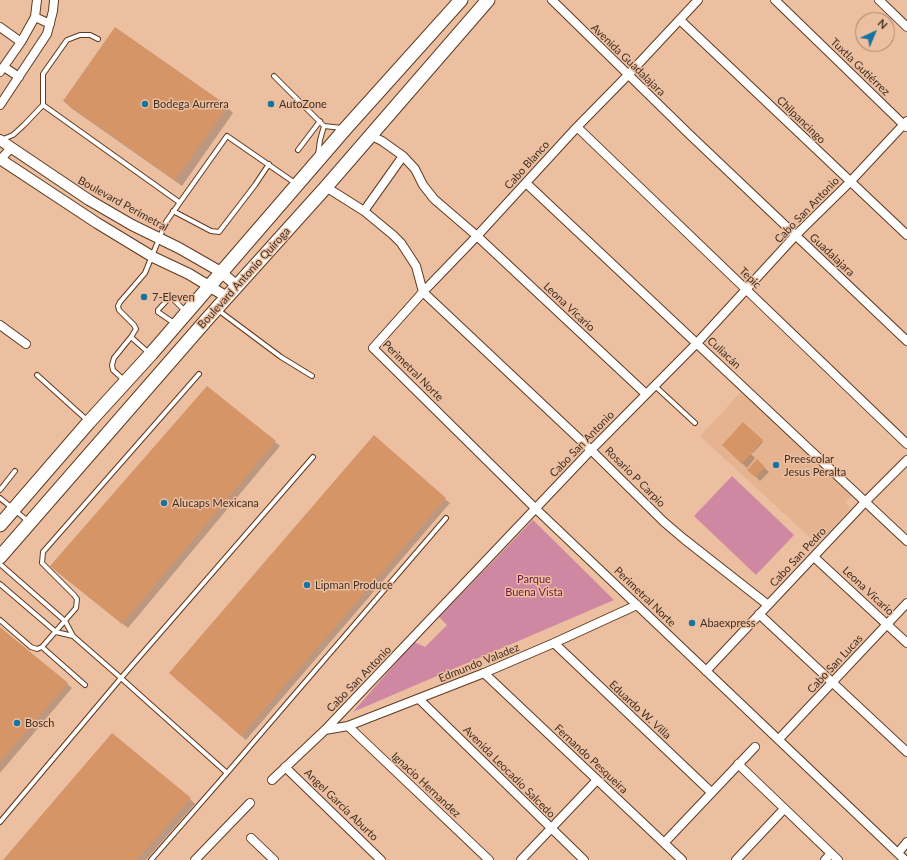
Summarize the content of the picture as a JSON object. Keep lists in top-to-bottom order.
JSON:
{
  "streets": {
    "main road": ["Boulevard Antonio Quiroga"],
    "street": [
      "Avenida Guadalajara",
      "Tuxtla Gutiérrez",
      "Chilpancingo",
      "Cabo Blanco",
      "Boulevard Perimetral",
      "Cabo San Antonio",
      "Guadalajara",
      "Tepic",
      "Leona Vicario",
      "Culiacán",
      "Perimetral Norte",
      "Rosario P Carpio",
      "Cabo San Pedro",
      "Edmundo Valadez",
      "Cabo San Lucas",
      "Eduardo W. Villa",
      "Fernando Pesqueira",
      "Avenida Leocadio Salcedo",
      "Ignacio Hernandez",
      "Angel García Aburto"
    ]
  },
  "crossings": [
    ["Avenida Guadalajara", "Cabo Blanco"],
    ["Avenida Guadalajara", "Guadalajara"],
    ["Tuxtla Gutiérrez", "Cabo San Antonio"],
    ["Chilpancingo", "Cabo Blanco"],
    ["Chilpancingo", "Cabo San Antonio"],
    ["Cabo Blanco", "Tepic"],
    ["Cabo Blanco", "Leona Vicario"],
    ["Cabo Blanco", "Culiacán"],
    ["Cabo Blanco", "Perimetral Norte"],
    ["Cabo Blanco", "Rosario P Carpio"],
    ["Boulevard Perimetral", "Boulevard Antonio Quiroga"],
    ["Cabo San Antonio", "Guadalajara"],
    ["Cabo San Antonio", "Tepic"],
    ["Cabo San Antonio", "Leona Vicario"],
    ["Cabo San Antonio", "Culiacán"],
    ["Cabo San Antonio", "Perimetral Norte"],
    ["Cabo San Antonio", "Rosario P Carpio"],
    ["Cabo San Antonio", "Edmundo Valadez"],
    ["Cabo San Antonio", "Angel García Aburto"],
    ["Boulevard Antonio Quiroga", "Leona Vicario"],
    ["Leona Vicario", "Cabo San Pedro"],
    ["Leona Vicario", "Cabo San Lucas"],
    ["Culiacán", "Cabo San Pedro"],
    ["Perimetral Norte", "Cabo San Pedro"],
    ["Perimetral Norte", "Edmundo Valadez"],
    ["Perimetral Norte", "Cabo San Lucas"],
    ["Rosario P Carpio", "Cabo San Pedro"],
    ["Edmundo Valadez", "Eduardo W. Villa"],
    ["Edmundo Valadez", "Fernando Pesqueira"],
    ["Edmundo Valadez", "Avenida Leocadio Salcedo"],
    ["Edmundo Valadez", "Ignacio Hernandez"]
  ],
  "parks": ["Parque Buena Vista"],
  "places": [
    "Bodega Aurrera",
    "AutoZone",
    "7-Eleven",
    "Preescolar Jesus Peralta",
    "Alucaps Mexicana",
    "Lipman Produce",
    "Abaexpress",
    "Bosch"
  ],
  "north": "top right"
}
